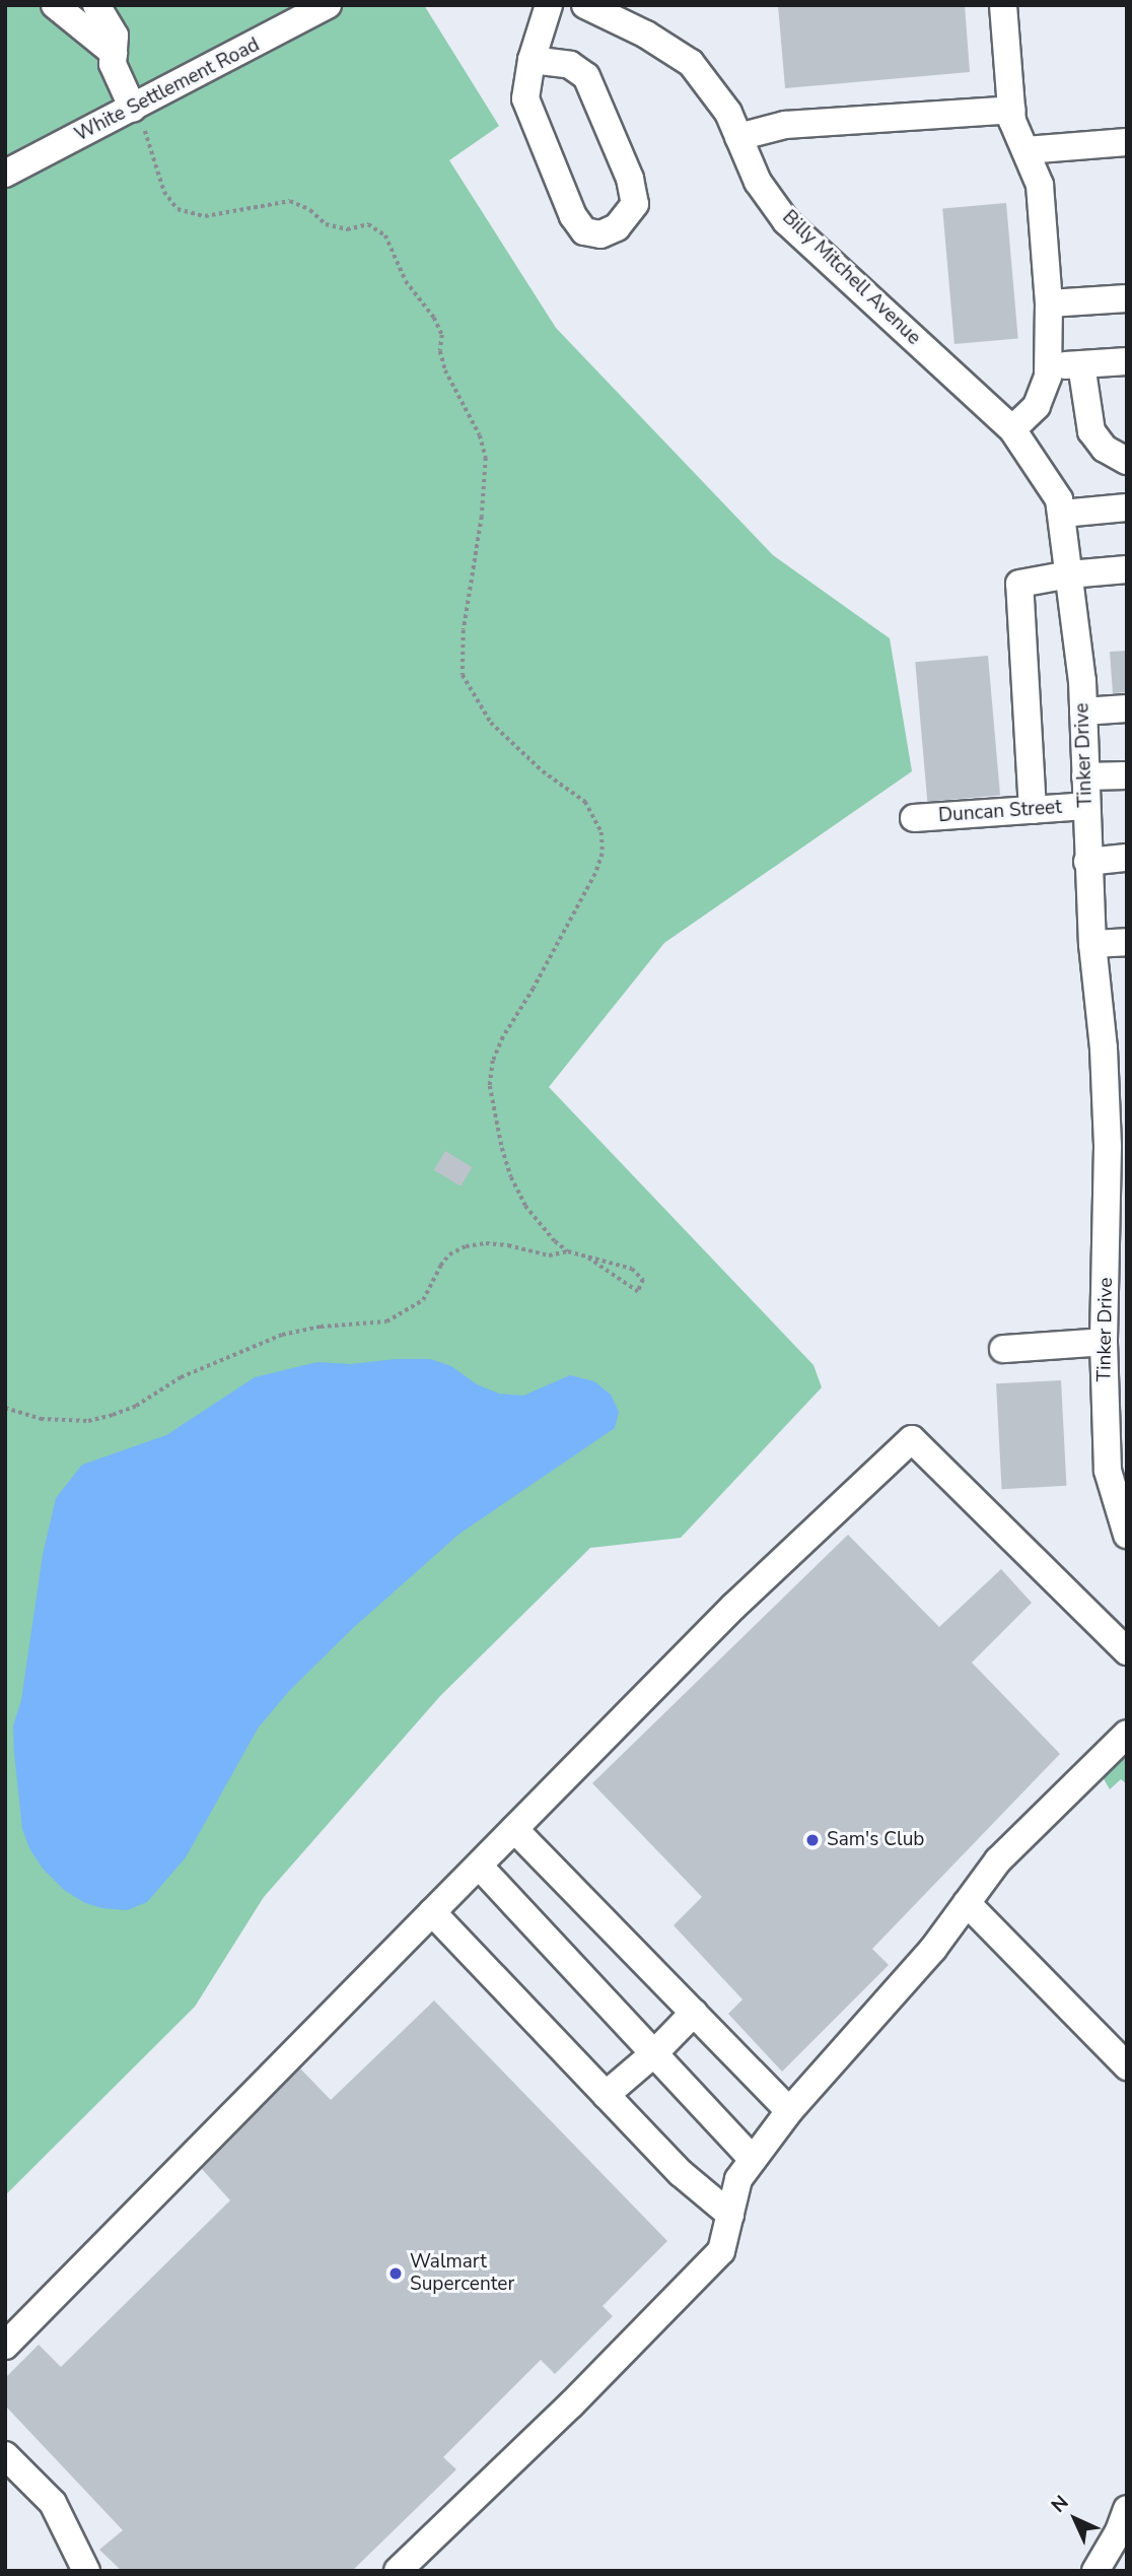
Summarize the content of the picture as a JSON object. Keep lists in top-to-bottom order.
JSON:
{
  "streets": {
    "street": [
      "White Settlement Road",
      "Billy Mitchell Avenue",
      "Tinker Drive",
      "Duncan Street"
    ]
  },
  "crossings": [
    ["Billy Mitchell Avenue", "Tinker Drive"],
    ["Tinker Drive", "Duncan Street"]
  ],
  "places": ["Sam's Club", "Walmart Supercenter"],
  "north": "top left"
}
